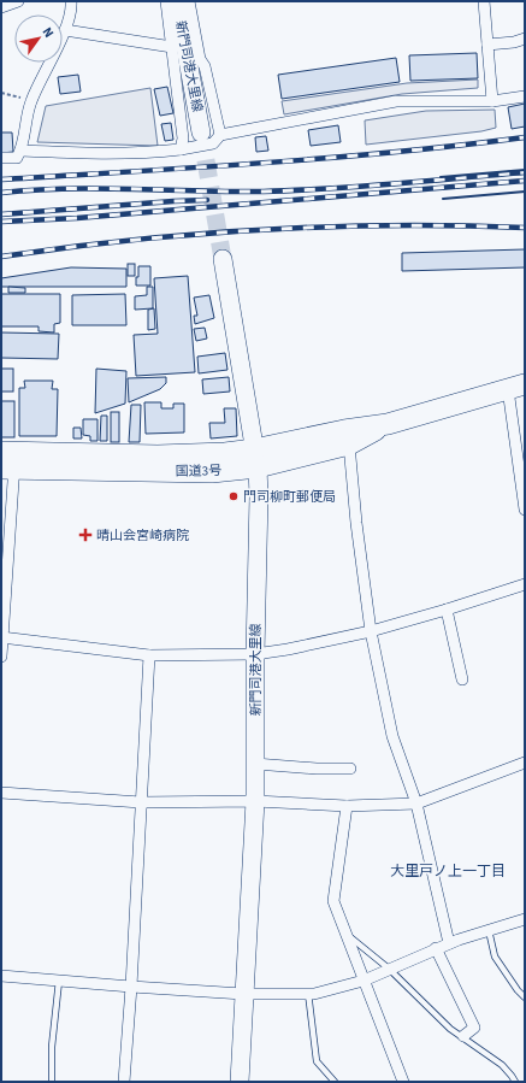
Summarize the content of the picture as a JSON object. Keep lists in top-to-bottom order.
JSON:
{
  "streets": {
    "highway": ["国道3号"],
    "main road": ["新門司港大里線"]
  },
  "crossings": [
    ["新門司港大里線", "国道3号"]
  ],
  "districts": ["大里戸ノ上一丁目"],
  "places": {
    "other": ["門司柳町郵便局"],
    "health": ["晴山会宮崎病院"]
  },
  "north": "top right"
}
